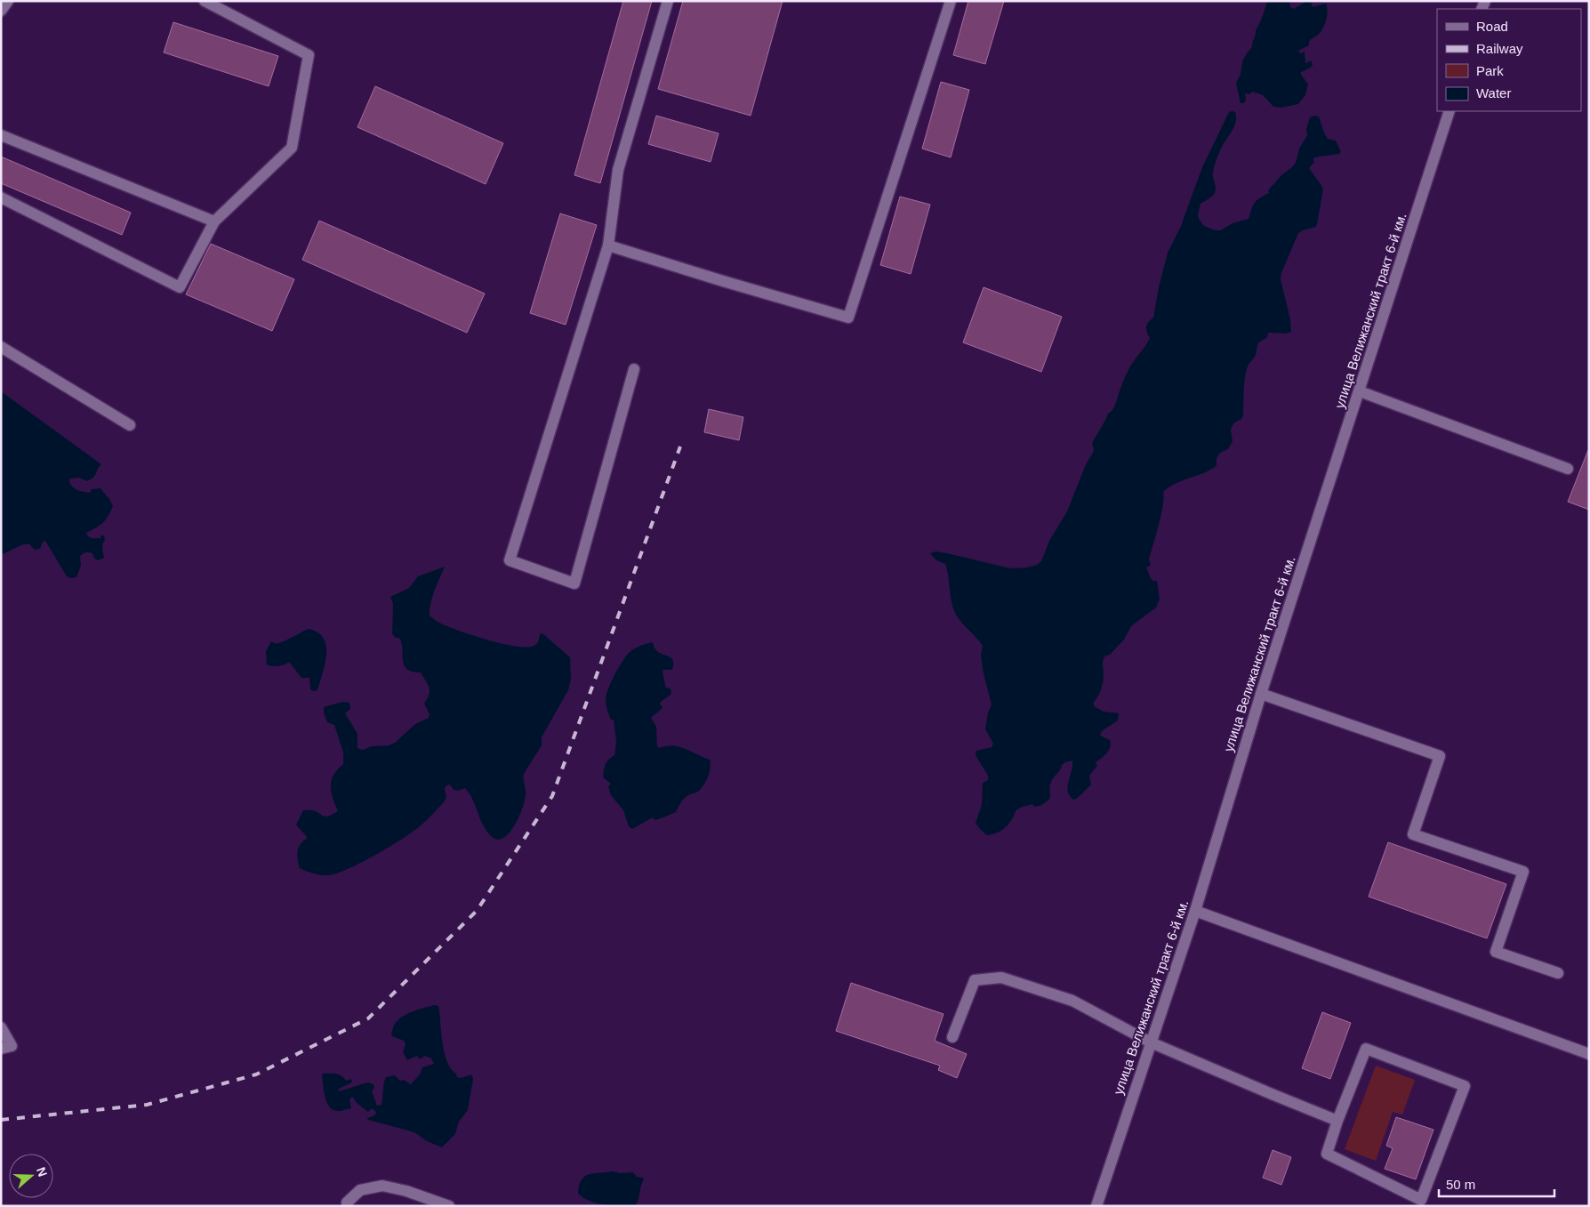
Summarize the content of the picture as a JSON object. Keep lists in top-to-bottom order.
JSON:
{
  "streets": {
    "street": ["улица Велижанский тракт 6-й км."]
  },
  "legend": [
    "Road",
    "Railway",
    "Park",
    "Water"
  ],
  "scale_bar": "50 m",
  "north": "right"
}
